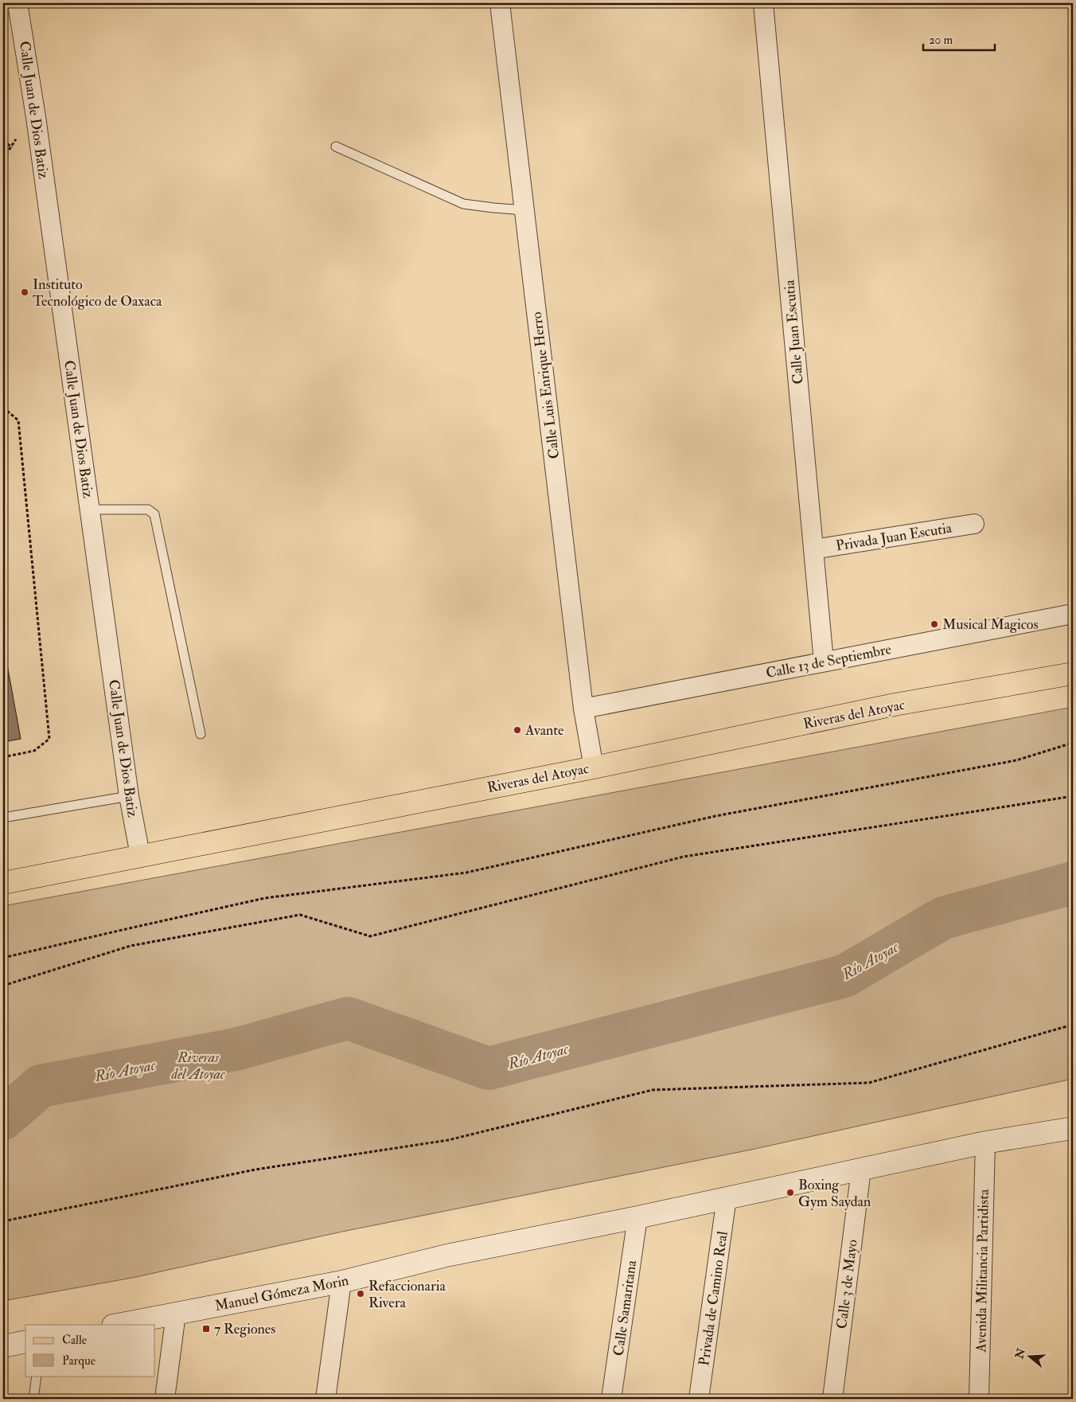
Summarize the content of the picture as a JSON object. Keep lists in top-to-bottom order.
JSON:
{
  "streets": {
    "main road": ["Riveras del Atoyac"],
    "street": [
      "Calle Juan de Dios Batiz",
      "Calle Juan Escutia",
      "Calle Luis Enrique Herro",
      "Privada Juan Escutia",
      "Calle 13 de Septiembre",
      "Avenida Militancia Partidista",
      "Calle 3 de Mayo",
      "Manuel Gómeza Morin",
      "Privada de Camino Real",
      "Calle Samaritana"
    ]
  },
  "crossings": [
    ["Calle Juan de Dios Batiz", "Riveras del Atoyac"],
    ["Calle Juan Escutia", "Privada Juan Escutia"],
    ["Calle Juan Escutia", "Calle 13 de Septiembre"],
    ["Calle Luis Enrique Herro", "Calle 13 de Septiembre"],
    ["Calle Luis Enrique Herro", "Riveras del Atoyac"],
    ["Avenida Militancia Partidista", "Manuel Gómeza Morin"],
    ["Calle 3 de Mayo", "Manuel Gómeza Morin"],
    ["Manuel Gómeza Morin", "Privada de Camino Real"],
    ["Manuel Gómeza Morin", "Calle Samaritana"]
  ],
  "water": ["Río Atoyac"],
  "parks": ["Riveras del Atoyac"],
  "places": {
    "other": [
      "Instituto Tecnológico de Oaxaca",
      "Musical Magicos",
      "Avante",
      "Boxing Gym Saydan",
      "Refaccionaria Rivera"
    ],
    "transit": ["7 Regiones"]
  },
  "legend": ["Calle", "Parque"],
  "scale_bar": "20 m",
  "north": "left"
}
